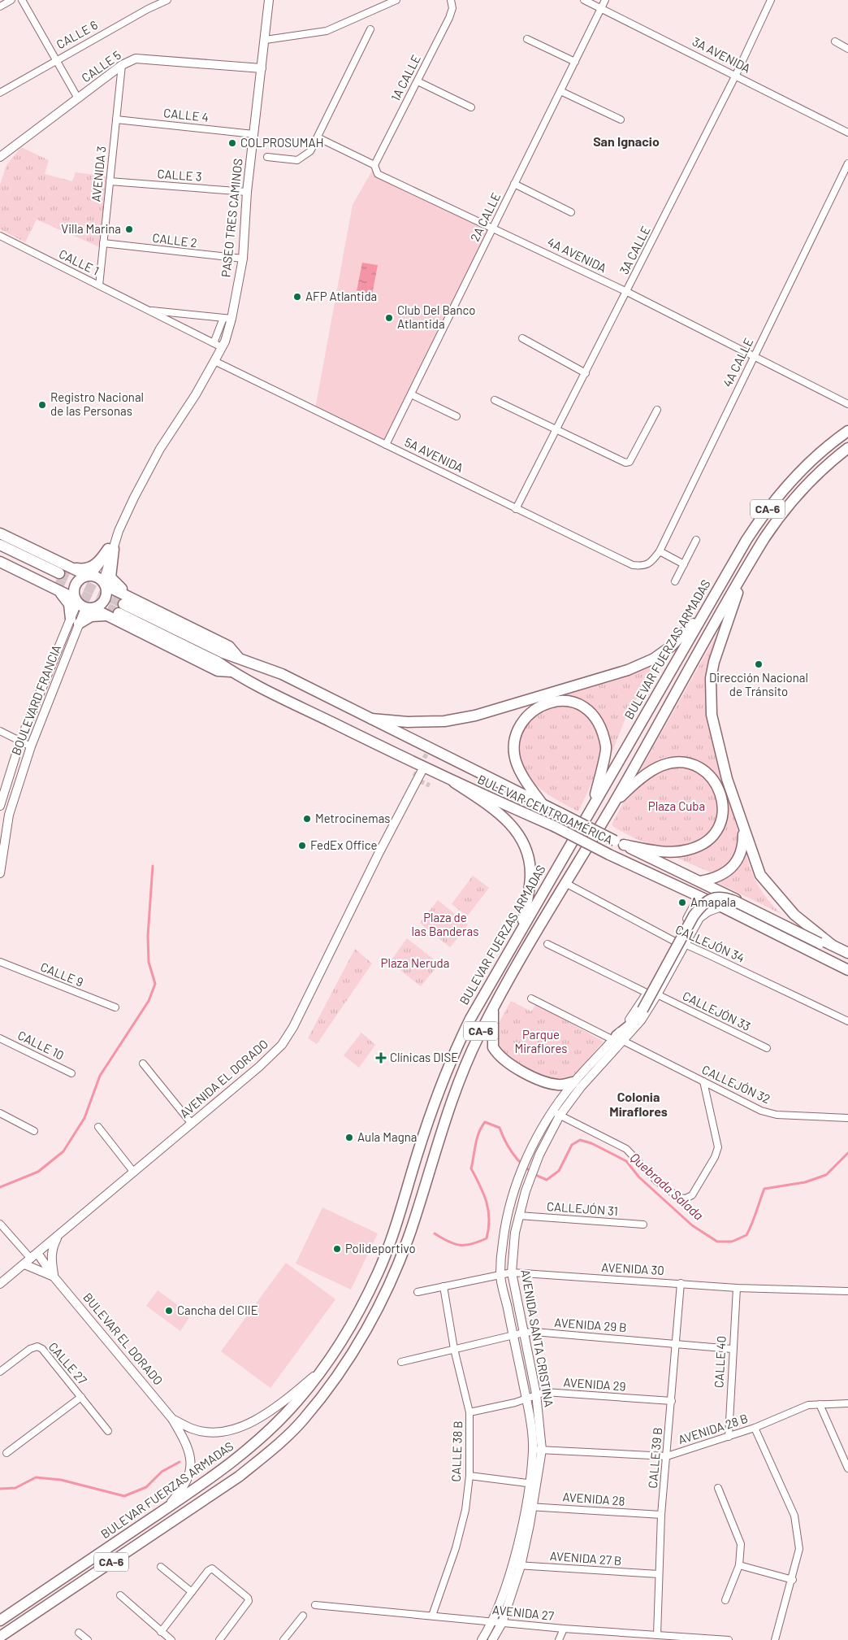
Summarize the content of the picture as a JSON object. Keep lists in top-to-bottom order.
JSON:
{
  "streets": {
    "main road": ["CA-6", "BULEVAR FUERZAS ARMADAS", "BULEVAR CENTROAMÉRICA"],
    "street": [
      "CALLE 6",
      "3A AVENIDA",
      "CALLE 5",
      "1A CALLE",
      "CALLE 4",
      "AVENIDA 3",
      "CALLE 3",
      "2A CALLE",
      "PASEO TRES CAMINOS",
      "CALLE 2",
      "3A CALLE",
      "4A AVENIDA",
      "CALLE 1",
      "4A CALLE",
      "5A AVENIDA",
      "BOULEVARD FRANCIA",
      "CALLEJÓN 34",
      "CALLE 9",
      "CALLEJÓN 33",
      "CALLE 10",
      "AVENIDA EL DORADO",
      "CALLEJÓN 32",
      "CALLEJÓN 31",
      "AVENIDA 30",
      "AVENIDA 29 B",
      "AVENIDA SANTA CRISTINA",
      "BULEVAR EL DORADO",
      "CALLE 40",
      "CALLE 27",
      "AVENIDA 29",
      "AVENIDA 28 B",
      "CALLE 38 B",
      "CALLE 39 B",
      "AVENIDA 28",
      "AVENIDA 27 B",
      "AVENIDA 27"
    ]
  },
  "crossings": [
    ["3A AVENIDA", "2A CALLE"],
    ["3A AVENIDA", "3A CALLE"],
    ["CALLE 5", "AVENIDA 3"],
    ["CALLE 5", "PASEO TRES CAMINOS"],
    ["1A CALLE", "4A AVENIDA"],
    ["CALLE 4", "AVENIDA 3"],
    ["CALLE 4", "PASEO TRES CAMINOS"],
    ["AVENIDA 3", "CALLE 3"],
    ["AVENIDA 3", "CALLE 2"],
    ["AVENIDA 3", "CALLE 1"],
    ["CALLE 3", "PASEO TRES CAMINOS"],
    ["2A CALLE", "4A AVENIDA"],
    ["2A CALLE", "5A AVENIDA"],
    ["PASEO TRES CAMINOS", "CALLE 2"],
    ["PASEO TRES CAMINOS", "CALLE 1"],
    ["PASEO TRES CAMINOS", "5A AVENIDA"],
    ["PASEO TRES CAMINOS", "BOULEVARD FRANCIA"],
    ["PASEO TRES CAMINOS", "BULEVAR CENTROAMÉRICA"],
    ["3A CALLE", "4A AVENIDA"],
    ["3A CALLE", "5A AVENIDA"],
    ["4A AVENIDA", "4A CALLE"],
    ["4A CALLE", "5A AVENIDA"],
    ["CA-6", "CALLEJÓN 34"],
    ["BULEVAR FUERZAS ARMADAS", "BULEVAR EL DORADO"],
    ["BOULEVARD FRANCIA", "BULEVAR CENTROAMÉRICA"],
    ["BULEVAR CENTROAMÉRICA", "AVENIDA EL DORADO"],
    ["BULEVAR CENTROAMÉRICA", "AVENIDA SANTA CRISTINA"],
    ["CALLEJÓN 34", "AVENIDA SANTA CRISTINA"],
    ["CALLEJÓN 33", "AVENIDA SANTA CRISTINA"],
    ["AVENIDA EL DORADO", "BULEVAR EL DORADO"],
    ["CALLEJÓN 32", "AVENIDA SANTA CRISTINA"],
    ["CALLEJÓN 31", "AVENIDA SANTA CRISTINA"],
    ["AVENIDA 30", "AVENIDA SANTA CRISTINA"],
    ["AVENIDA 30", "CALLE 40"],
    ["AVENIDA 30", "CALLE 38 B"],
    ["AVENIDA 30", "CALLE 39 B"],
    ["AVENIDA 29 B", "AVENIDA SANTA CRISTINA"],
    ["AVENIDA 29 B", "CALLE 40"],
    ["AVENIDA 29 B", "CALLE 38 B"],
    ["AVENIDA 29 B", "CALLE 39 B"],
    ["AVENIDA SANTA CRISTINA", "AVENIDA 29"],
    ["AVENIDA SANTA CRISTINA", "AVENIDA 28 B"],
    ["AVENIDA SANTA CRISTINA", "AVENIDA 28"],
    ["AVENIDA SANTA CRISTINA", "AVENIDA 27 B"],
    ["AVENIDA SANTA CRISTINA", "AVENIDA 27"],
    ["CALLE 40", "AVENIDA 28 B"],
    ["AVENIDA 29", "CALLE 38 B"],
    ["AVENIDA 29", "CALLE 39 B"],
    ["AVENIDA 28 B", "CALLE 39 B"],
    ["CALLE 38 B", "AVENIDA 27"],
    ["CALLE 39 B", "AVENIDA 28"],
    ["CALLE 39 B", "AVENIDA 27 B"],
    ["CALLE 39 B", "AVENIDA 27"]
  ],
  "districts": ["San Ignacio", "Colonia Miraflores"],
  "water": ["Quebrada Salada"],
  "parks": [
    "Plaza Cuba",
    "Plaza de las Banderas",
    "Plaza Neruda",
    "Parque Miraflores"
  ],
  "places": {
    "other": [
      "COLPROSUMAH",
      "Villa Marina",
      "AFP Atlantida",
      "Club Del Banco Atlantida",
      "Registro Nacional de las Personas",
      "Dirección Nacional de Tránsito",
      "Metrocinemas",
      "FedEx Office",
      "Amapala",
      "Aula Magna",
      "Polideportivo",
      "Cancha del CIIE"
    ],
    "health": ["Clínicas DISE"]
  }
}
